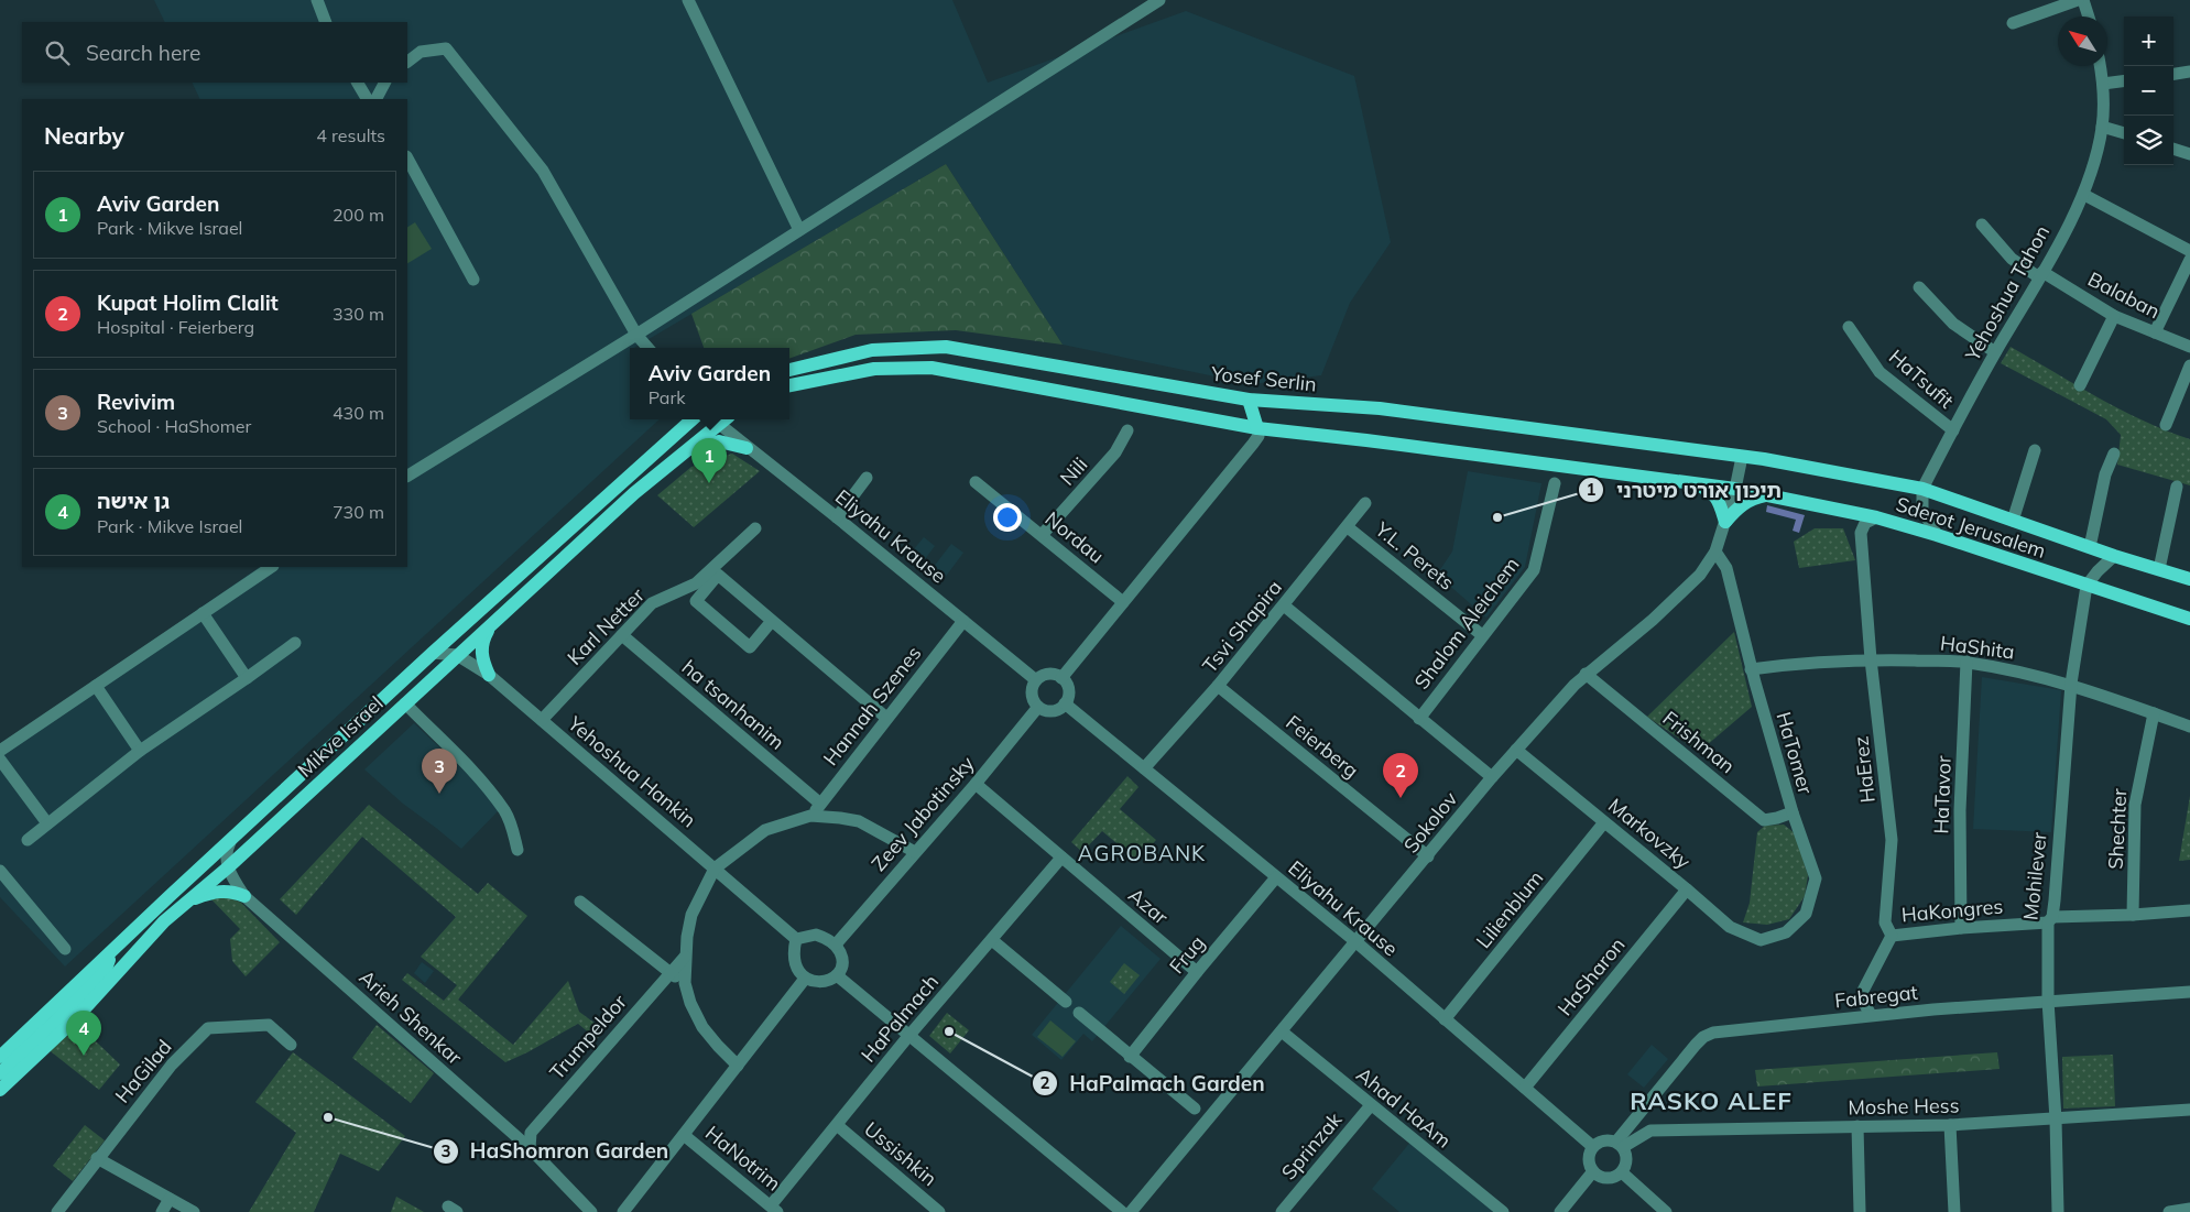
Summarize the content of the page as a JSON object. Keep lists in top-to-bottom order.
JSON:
{
  "streets": {
    "main road": ["Yosef Serlin", "Sderot Jerusalem", "Mikve Israel"],
    "street": [
      "Yehoshua Tahon",
      "Balaban",
      "HaTsufit",
      "Nili",
      "Eliyahu Krause",
      "Nordau",
      "Y.L. Perets",
      "Shalom Aleichem",
      "Karl Netter",
      "Tsvi Shapira",
      "HaShita",
      "ha tsanhanim",
      "Hannah Szenes",
      "Frishman",
      "Feierberg",
      "HaTomer",
      "HaErez",
      "Yehoshua Hankin",
      "HaTavor",
      "Zeev Jabotinsky",
      "Sokolov",
      "Shechter",
      "Markovzky",
      "Mohilever",
      "Azar",
      "Lilienblum",
      "HaKongres",
      "Frug",
      "HaSharon",
      "Fabregat",
      "Arieh Shenkar",
      "HaPalmach",
      "Trumpeldor",
      "HaGilad",
      "Moshe Hess",
      "Ahad HaAm",
      "Sprinzak",
      "Ussishkin",
      "HaNotrim"
    ]
  },
  "crossings": [
    ["Yehoshua Tahon", "Balaban"],
    ["Yehoshua Tahon", "HaTsufit"],
    ["Yehoshua Tahon", "Sderot Jerusalem"],
    ["Yosef Serlin", "Sderot Jerusalem"],
    ["Yosef Serlin", "Sokolov"],
    ["Nili", "Nordau"],
    ["Sderot Jerusalem", "HaErez"],
    ["Sderot Jerusalem", "Sokolov"],
    ["Sderot Jerusalem", "Mohilever"],
    ["Eliyahu Krause", "Tsvi Shapira"],
    ["Eliyahu Krause", "Hannah Szenes"],
    ["Eliyahu Krause", "Zeev Jabotinsky"],
    ["Eliyahu Krause", "Sokolov"],
    ["Eliyahu Krause", "Lilienblum"],
    ["Eliyahu Krause", "Frug"],
    ["Eliyahu Krause", "HaSharon"],
    ["Eliyahu Krause", "Fabregat"],
    ["Eliyahu Krause", "Moshe Hess"],
    ["Y.L. Perets", "Shalom Aleichem"],
    ["Y.L. Perets", "Tsvi Shapira"],
    ["Karl Netter", "ha tsanhanim"],
    ["Karl Netter", "Yehoshua Hankin"],
    ["Tsvi Shapira", "Feierberg"],
    ["HaShita", "HaTomer"],
    ["HaShita", "HaErez"],
    ["HaShita", "HaTavor"],
    ["HaShita", "Shechter"],
    ["HaShita", "Mohilever"],
    ["ha tsanhanim", "Hannah Szenes"],
    ["Mikve Israel", "Yehoshua Hankin"],
    ["Mikve Israel", "Arieh Shenkar"],
    ["Frishman", "HaTomer"],
    ["Frishman", "Sokolov"],
    ["Feierberg", "Sokolov"],
    ["HaTomer", "Sokolov"],
    ["HaTomer", "Markovzky"],
    ["HaErez", "HaKongres"],
    ["Yehoshua Hankin", "Zeev Jabotinsky"],
    ["HaTavor", "HaKongres"],
    ["Zeev Jabotinsky", "Azar"],
    ["Sokolov", "Markovzky"],
    ["Sokolov", "Ahad HaAm"],
    ["Shechter", "HaKongres"],
    ["Markovzky", "Lilienblum"],
    ["Markovzky", "HaSharon"],
    ["Mohilever", "HaKongres"],
    ["Mohilever", "Fabregat"],
    ["Mohilever", "Moshe Hess"],
    ["Azar", "Frug"],
    ["Azar", "HaPalmach"],
    ["Fabregat", "Moshe Hess"],
    ["Arieh Shenkar", "Trumpeldor"],
    ["HaPalmach", "Ussishkin"],
    ["HaPalmach", "HaNotrim"],
    ["Ahad HaAm", "Sprinzak"]
  ],
  "districts": ["AGROBANK", "RASKO ALEF"],
  "places": ["תיכון אורט מיטרני", "HaPalmach Garden", "HaShomron Garden"],
  "north": "top left",
  "page": {
    "map_buttons": ["+", "−"],
    "search": "Search here",
    "heading": ["Nearby", "4 results"],
    "list": [
      {
        "mark": "1",
        "name": "Aviv Garden",
        "note": "Park · Mikve Israel",
        "value": "200 m"
      },
      {
        "mark": "2",
        "name": "Kupat Holim Clalit",
        "note": "Hospital · Feierberg",
        "value": "330 m"
      },
      {
        "mark": "3",
        "name": "Revivim",
        "note": "School · HaShomer",
        "value": "430 m"
      },
      {
        "mark": "4",
        "name": "גן אישה",
        "note": "Park · Mikve Israel",
        "value": "730 m"
      }
    ],
    "popup": ["Aviv Garden", "Park"],
    "pins": [
      "1",
      "3",
      "2",
      "4"
    ]
  }
}
